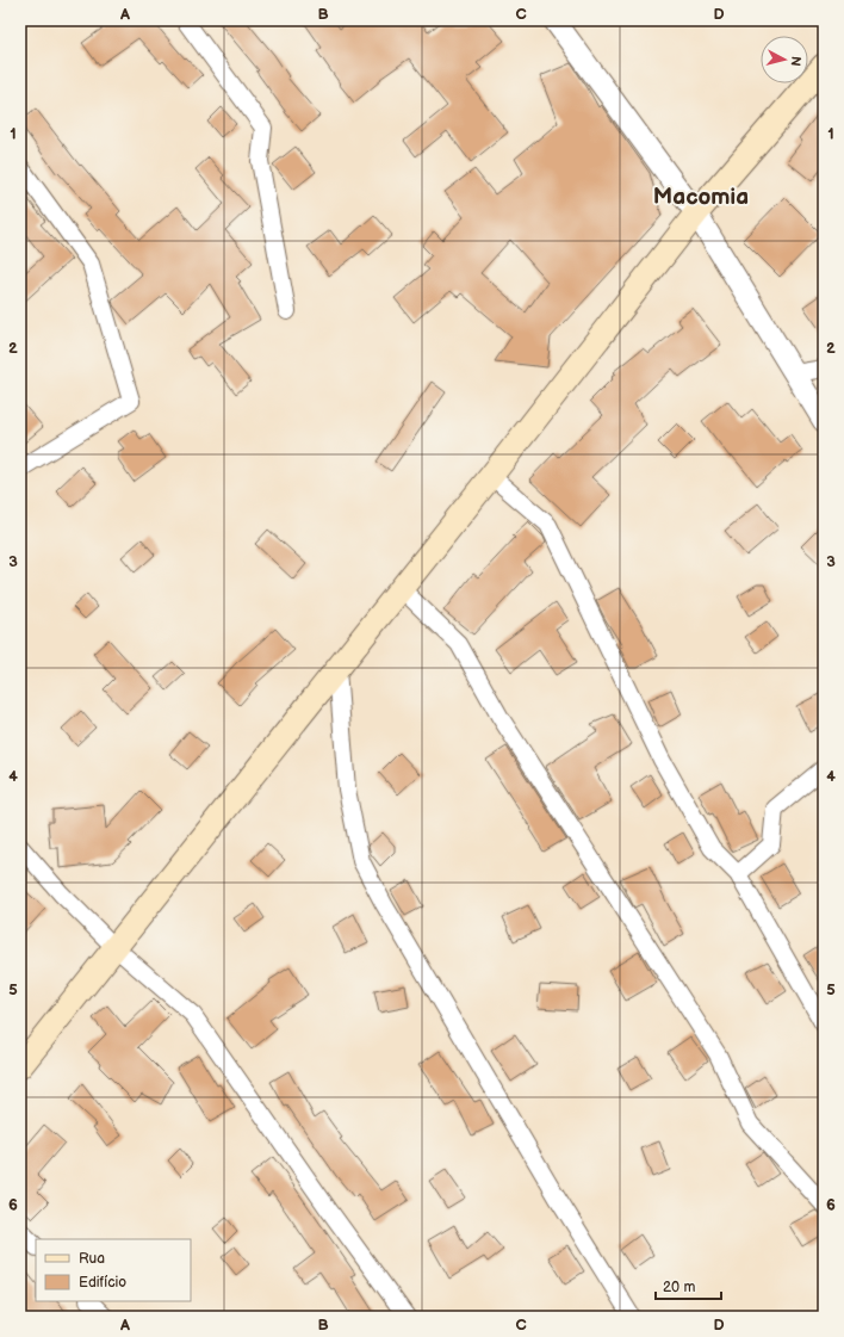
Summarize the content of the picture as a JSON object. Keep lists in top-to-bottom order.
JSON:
{
  "districts": ["Macomia"],
  "legend": ["Rua", "Edifício"],
  "scale_bar": "20 m",
  "north": "right",
  "grid": {
    "columns": [
      "A",
      "B",
      "C",
      "D"
    ],
    "rows": [
      "1",
      "2",
      "3",
      "4",
      "5",
      "6"
    ]
  }
}
